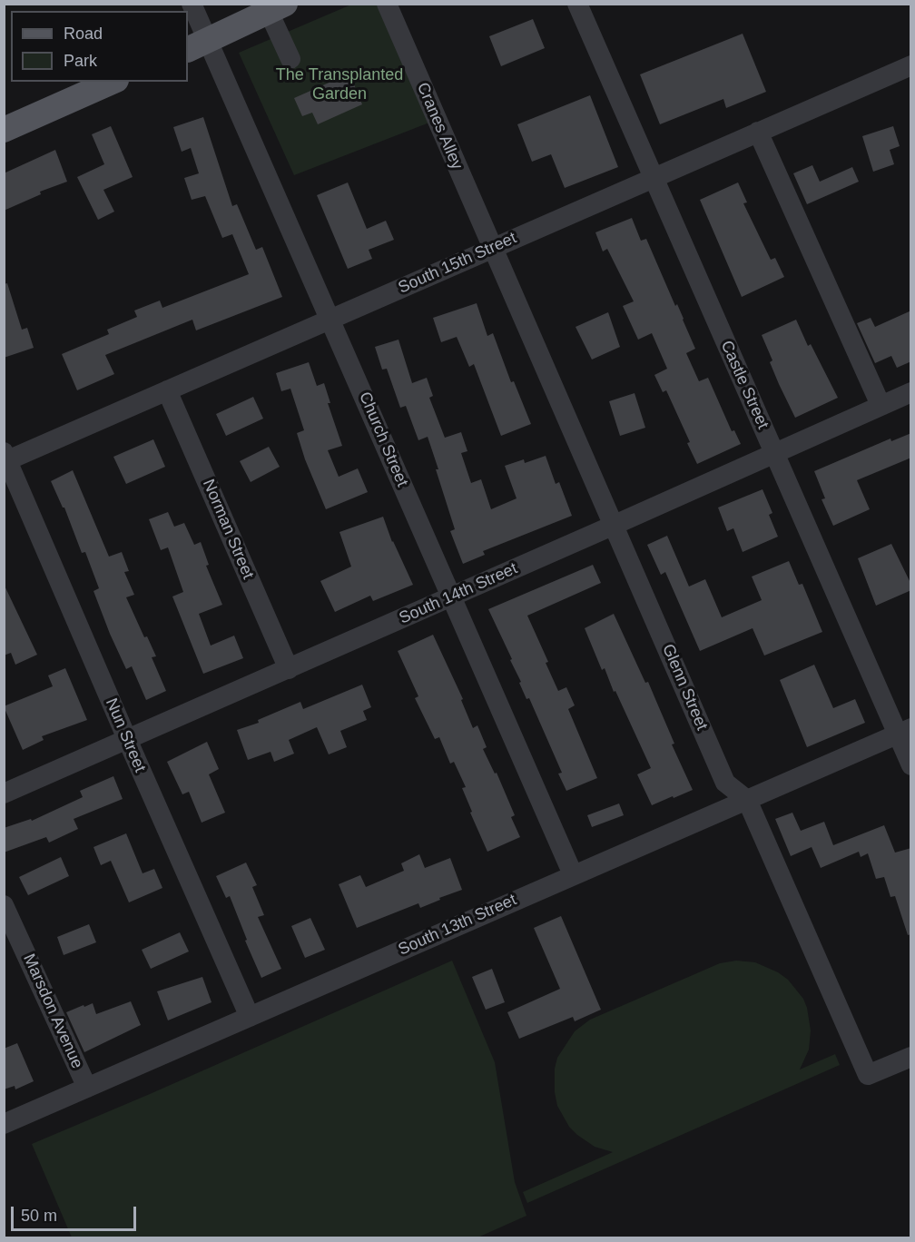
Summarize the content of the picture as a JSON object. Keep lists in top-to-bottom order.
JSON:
{
  "streets": {
    "street": [
      "Cranes Alley",
      "South 15th Street",
      "Castle Street",
      "Church Street",
      "Norman Street",
      "South 14th Street",
      "Glenn Street",
      "Nun Street",
      "South 13th Street",
      "Marsdon Avenue"
    ]
  },
  "crossings": [
    ["Cranes Alley", "South 15th Street"],
    ["Cranes Alley", "Glenn Street"],
    ["South 15th Street", "Castle Street"],
    ["South 15th Street", "Church Street"],
    ["South 15th Street", "Norman Street"],
    ["South 15th Street", "Glenn Street"],
    ["South 15th Street", "Nun Street"],
    ["Castle Street", "South 14th Street"],
    ["Castle Street", "South 13th Street"],
    ["Church Street", "South 14th Street"],
    ["Church Street", "South 13th Street"],
    ["Norman Street", "South 14th Street"],
    ["South 14th Street", "Glenn Street"],
    ["South 14th Street", "Nun Street"],
    ["Glenn Street", "South 13th Street"],
    ["Nun Street", "South 13th Street"],
    ["South 13th Street", "Marsdon Avenue"]
  ],
  "parks": ["The Transplanted Garden"],
  "legend": ["Road", "Park"],
  "scale_bar": "50 m"
}
